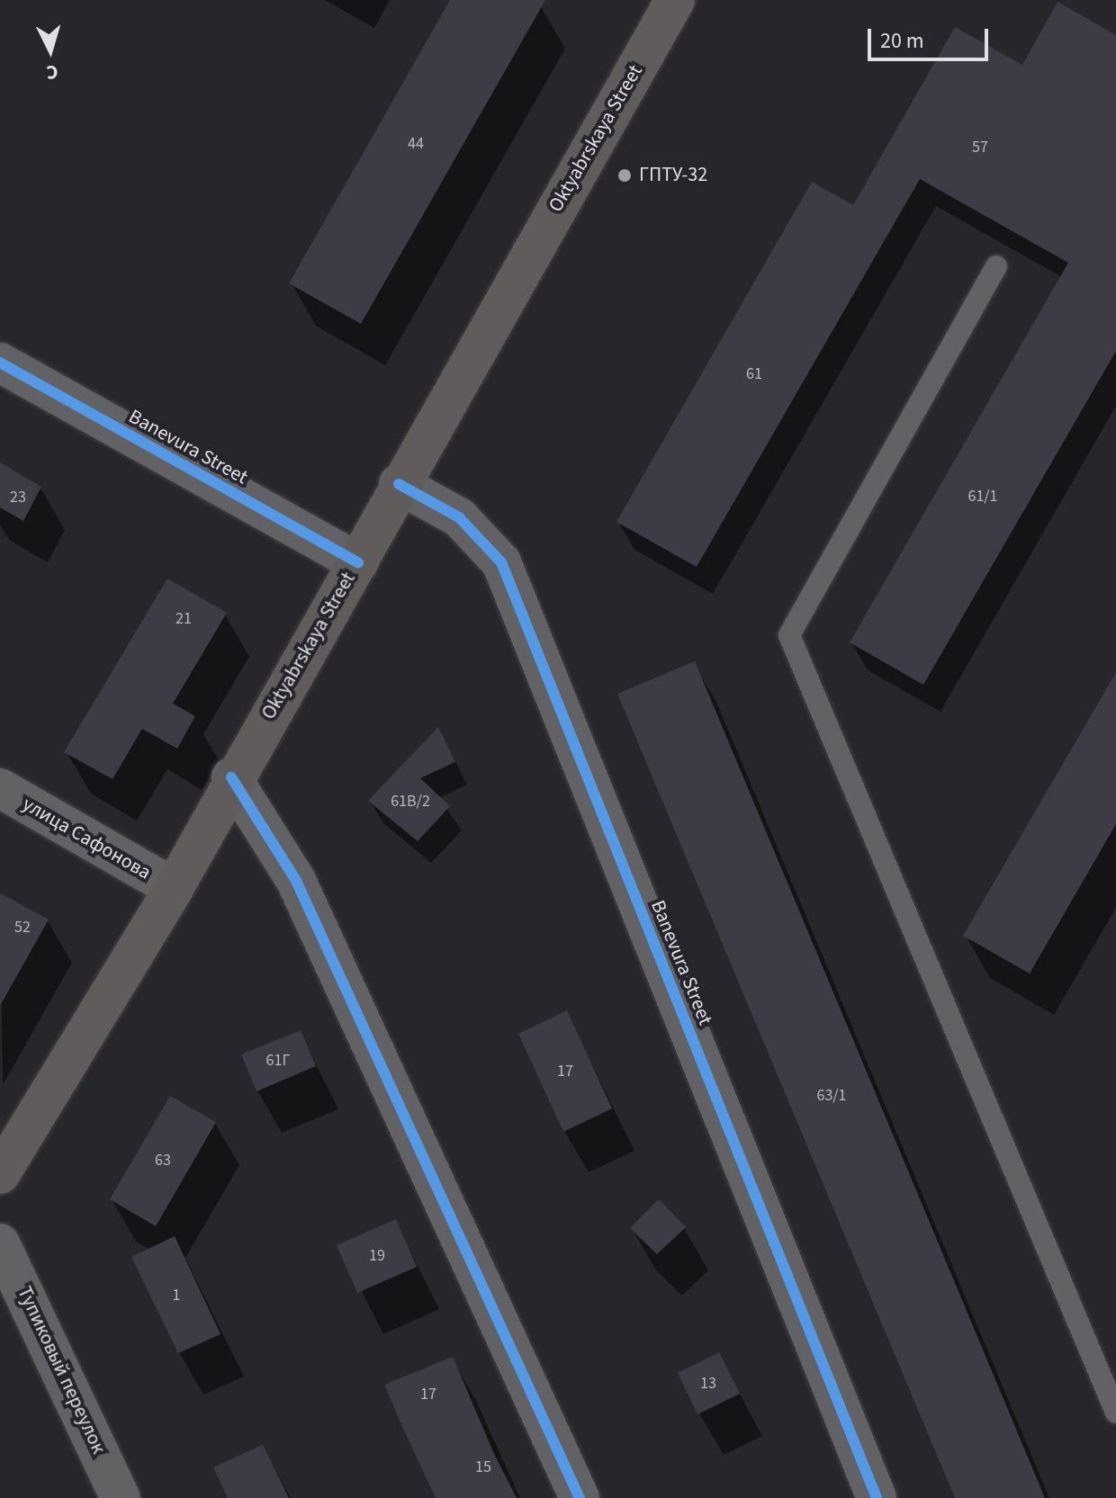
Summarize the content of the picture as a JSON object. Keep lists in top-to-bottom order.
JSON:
{
  "streets": {
    "main road": ["Oktyabrskaya Street"],
    "street": ["Banevura Street", "улица Сафонова", "Тупиковый переулок"]
  },
  "crossings": [
    ["Oktyabrskaya Street", "Banevura Street"],
    ["Oktyabrskaya Street", "улица Сафонова"]
  ],
  "places": ["ГПТУ-32"],
  "house_numbers": [
    "44",
    "57",
    "61",
    "61/1",
    "23",
    "21",
    "61В/2",
    "52",
    "61Г",
    "17",
    "63/1",
    "63",
    "19",
    "1",
    "13",
    "17",
    "15"
  ],
  "scale_bar": "20 m",
  "north": "bottom"
}
